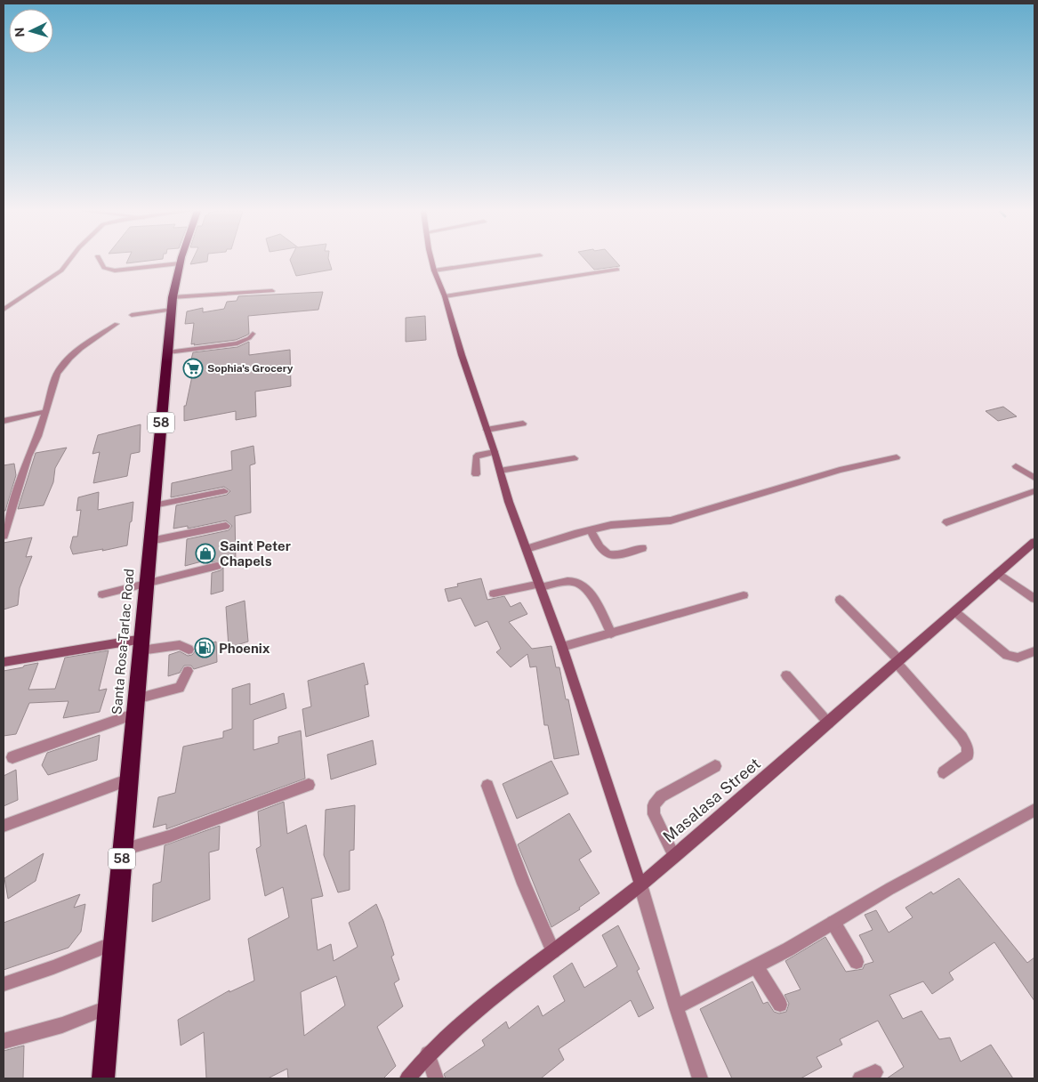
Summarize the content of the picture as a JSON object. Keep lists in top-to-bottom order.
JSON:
{
  "streets": {
    "highway": ["58", "Santa Rosa-Tarlac Road"],
    "street": ["Masalasa Street"]
  },
  "places": {
    "supermarket": ["Sophia's Grocery"],
    "shop": ["Saint Peter Chapels"],
    "fuel station": ["Phoenix"]
  },
  "north": "left"
}
